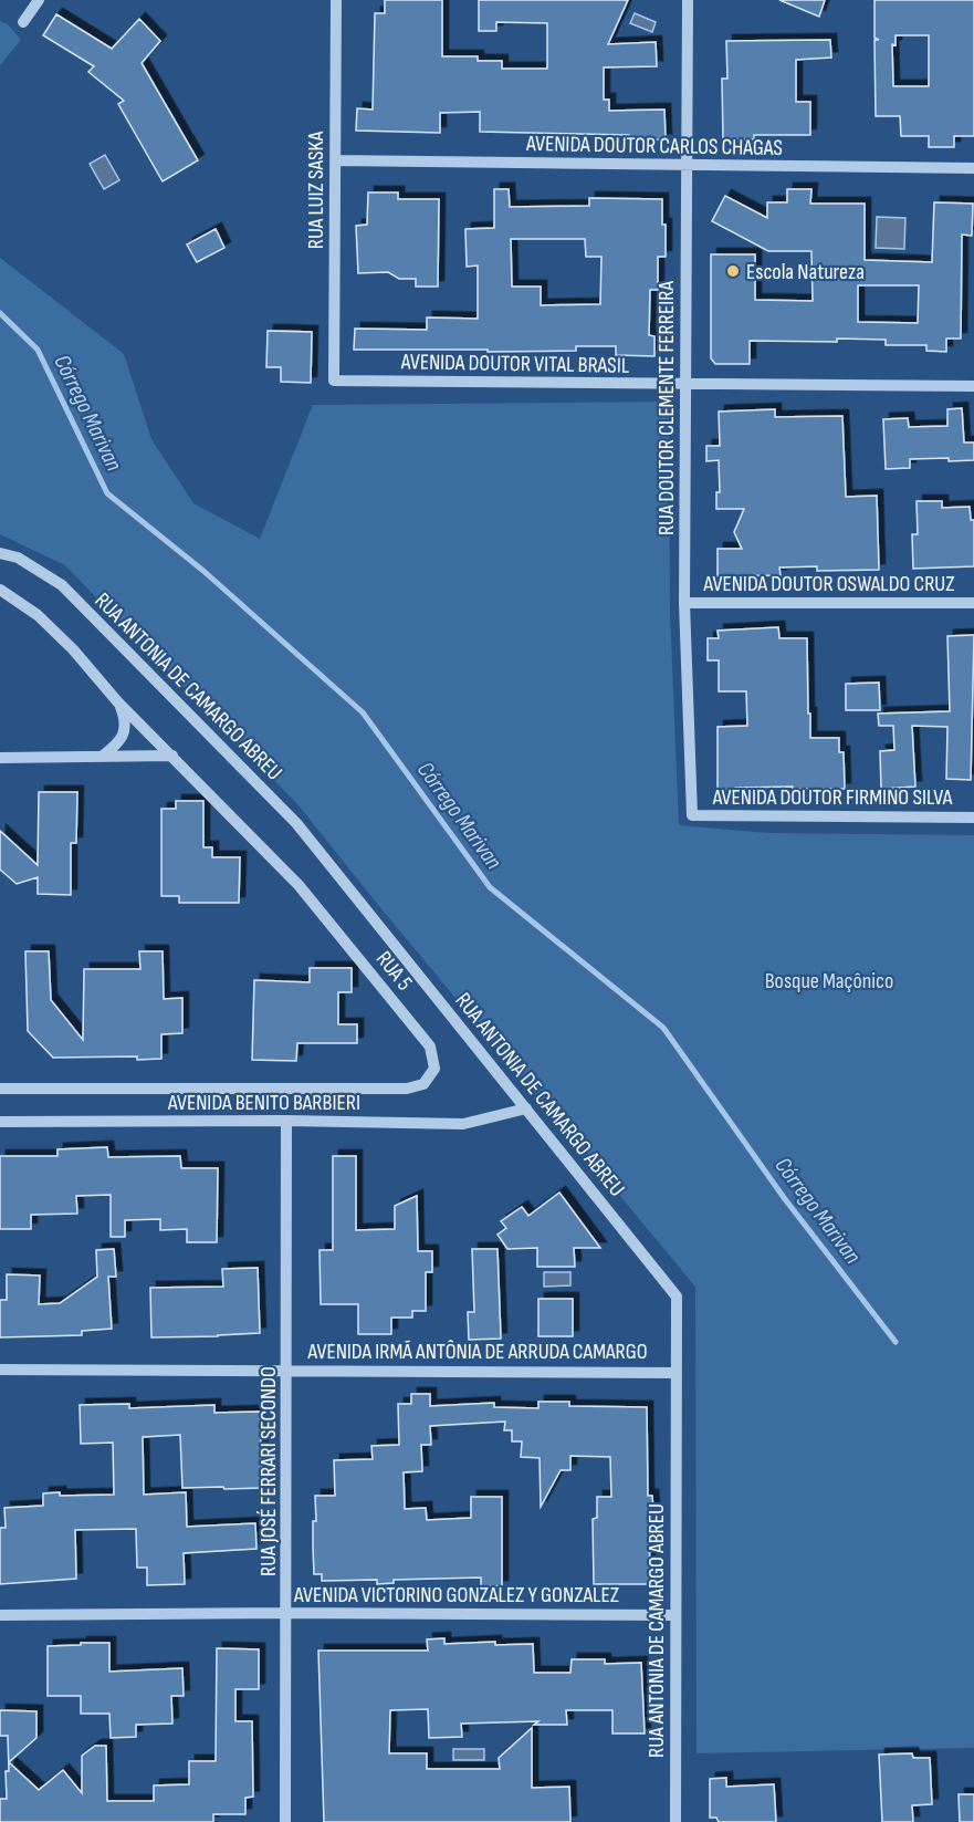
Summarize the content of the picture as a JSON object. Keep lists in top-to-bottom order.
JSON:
{
  "streets": {
    "street": [
      "AVENIDA DOUTOR CARLOS CHAGAS",
      "RUA LUIZ SASKA",
      "AVENIDA DOUTOR VITAL BRASIL",
      "RUA DOUTOR CLEMENTE FERREIRA",
      "AVENIDA DOUTOR OSWALDO CRUZ",
      "RUA ANTONIA DE CAMARGO ABREU",
      "AVENIDA DOUTOR FIRMINO SILVA",
      "RUA 5",
      "AVENIDA BENITO BARBIERI",
      "AVENIDA IRMÃ ANTÔNIA DE ARRUDA CAMARGO",
      "RUA JOSÉ FERRARI SECONDO",
      "AVENIDA VICTORINO GONZALEZ Y GONZALEZ"
    ]
  },
  "crossings": [
    ["AVENIDA DOUTOR CARLOS CHAGAS", "RUA LUIZ SASKA"],
    ["AVENIDA DOUTOR CARLOS CHAGAS", "RUA DOUTOR CLEMENTE FERREIRA"],
    ["RUA LUIZ SASKA", "AVENIDA DOUTOR VITAL BRASIL"],
    ["AVENIDA DOUTOR VITAL BRASIL", "RUA DOUTOR CLEMENTE FERREIRA"],
    ["RUA DOUTOR CLEMENTE FERREIRA", "AVENIDA DOUTOR OSWALDO CRUZ"],
    ["RUA DOUTOR CLEMENTE FERREIRA", "AVENIDA DOUTOR FIRMINO SILVA"],
    ["RUA ANTONIA DE CAMARGO ABREU", "AVENIDA BENITO BARBIERI"],
    ["RUA ANTONIA DE CAMARGO ABREU", "AVENIDA IRMÃ ANTÔNIA DE ARRUDA CAMARGO"],
    ["RUA ANTONIA DE CAMARGO ABREU", "AVENIDA VICTORINO GONZALEZ Y GONZALEZ"],
    ["AVENIDA BENITO BARBIERI", "RUA JOSÉ FERRARI SECONDO"],
    ["AVENIDA IRMÃ ANTÔNIA DE ARRUDA CAMARGO", "RUA JOSÉ FERRARI SECONDO"],
    ["RUA JOSÉ FERRARI SECONDO", "AVENIDA VICTORINO GONZALEZ Y GONZALEZ"]
  ],
  "water": ["Córrego Marivan"],
  "parks": ["Bosque Maçônico"],
  "places": ["Escola Natureza"]
}
